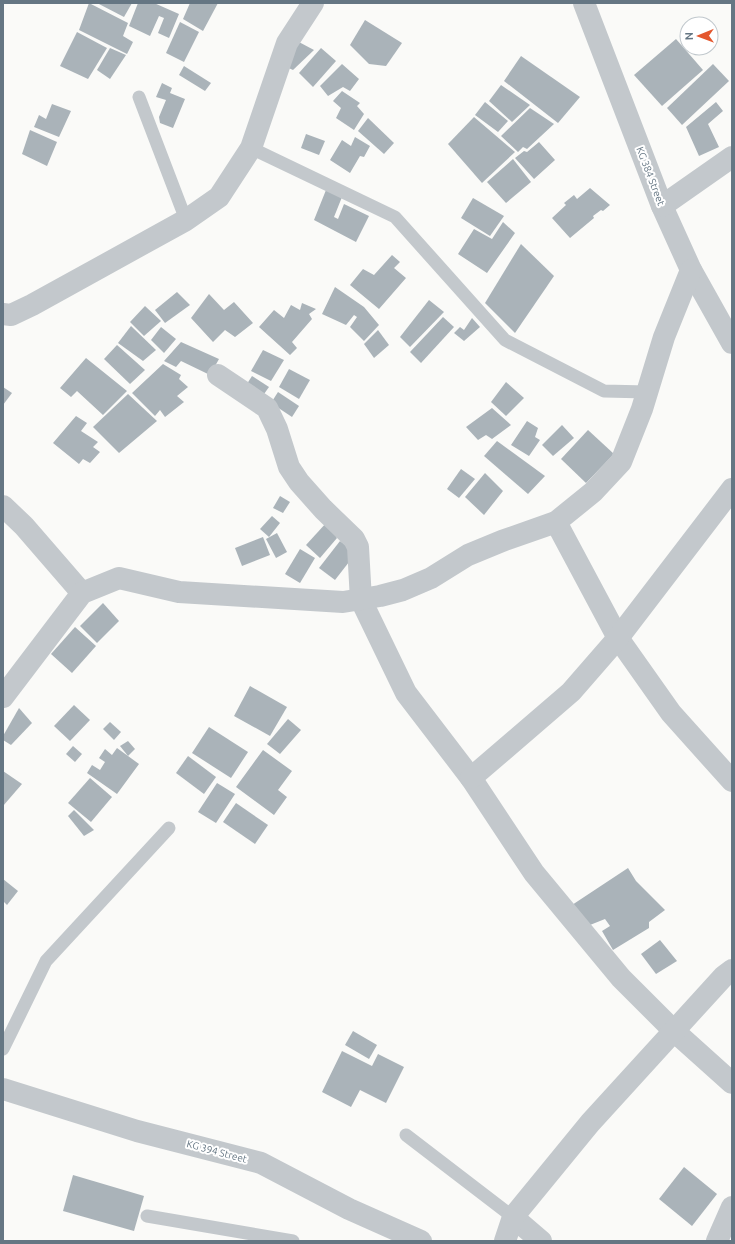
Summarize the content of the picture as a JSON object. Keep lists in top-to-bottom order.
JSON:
{
  "streets": {
    "street": ["KG 384 Street", "KG 394 Street"]
  },
  "north": "left"
}
